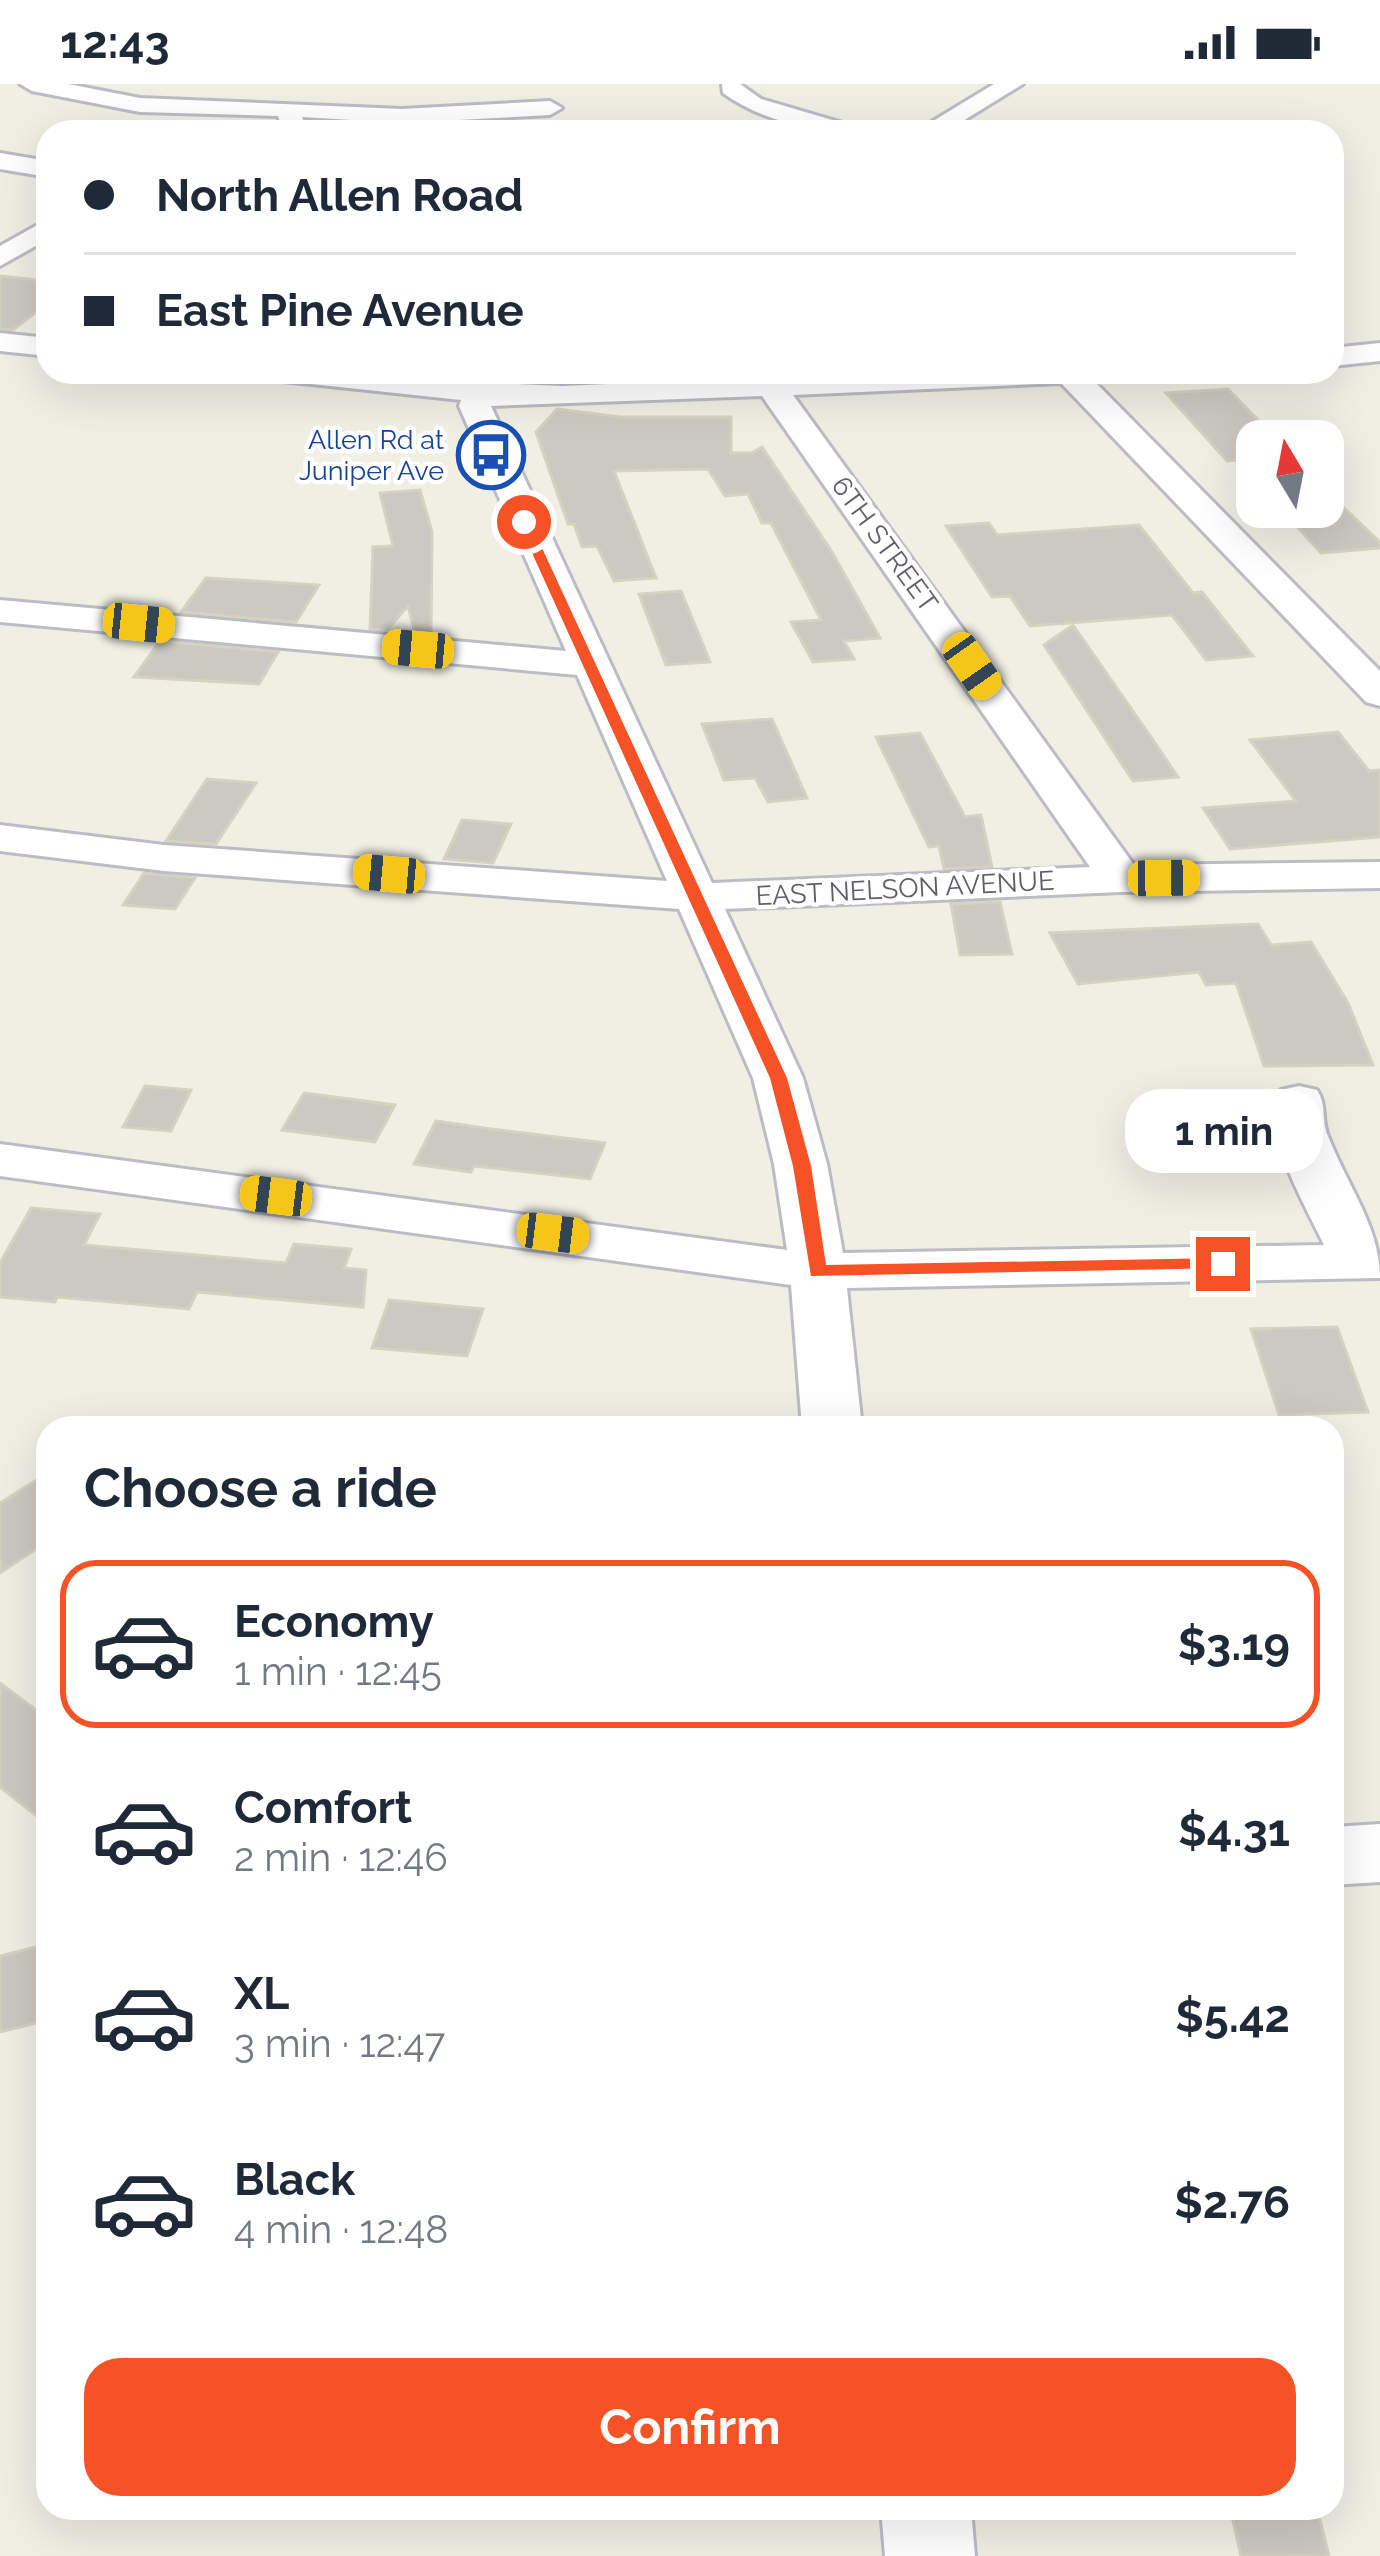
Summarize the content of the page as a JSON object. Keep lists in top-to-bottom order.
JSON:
{
  "streets": {
    "street": ["6TH STREET", "EAST NELSON AVENUE"]
  },
  "crossings": [
    ["6TH STREET", "EAST NELSON AVENUE"]
  ],
  "places": {
    "bus stop": ["Allen Rd at Juniper Ave"]
  },
  "north": "top",
  "page": {
    "status": "12:43",
    "banner": ["North Allen Road", "East Pine Avenue"],
    "bubble": "1 min",
    "heading": "Choose a ride",
    "list": [
      {
        "name": "Economy",
        "note": "1 min · 12:45",
        "value": "$3.19"
      },
      {
        "name": "Comfort",
        "note": "2 min · 12:46",
        "value": "$4.31"
      },
      {
        "name": "XL",
        "note": "3 min · 12:47",
        "value": "$5.42"
      },
      {
        "name": "Black",
        "note": "4 min · 12:48",
        "value": "$2.76"
      }
    ],
    "buttons": "Confirm"
  }
}
